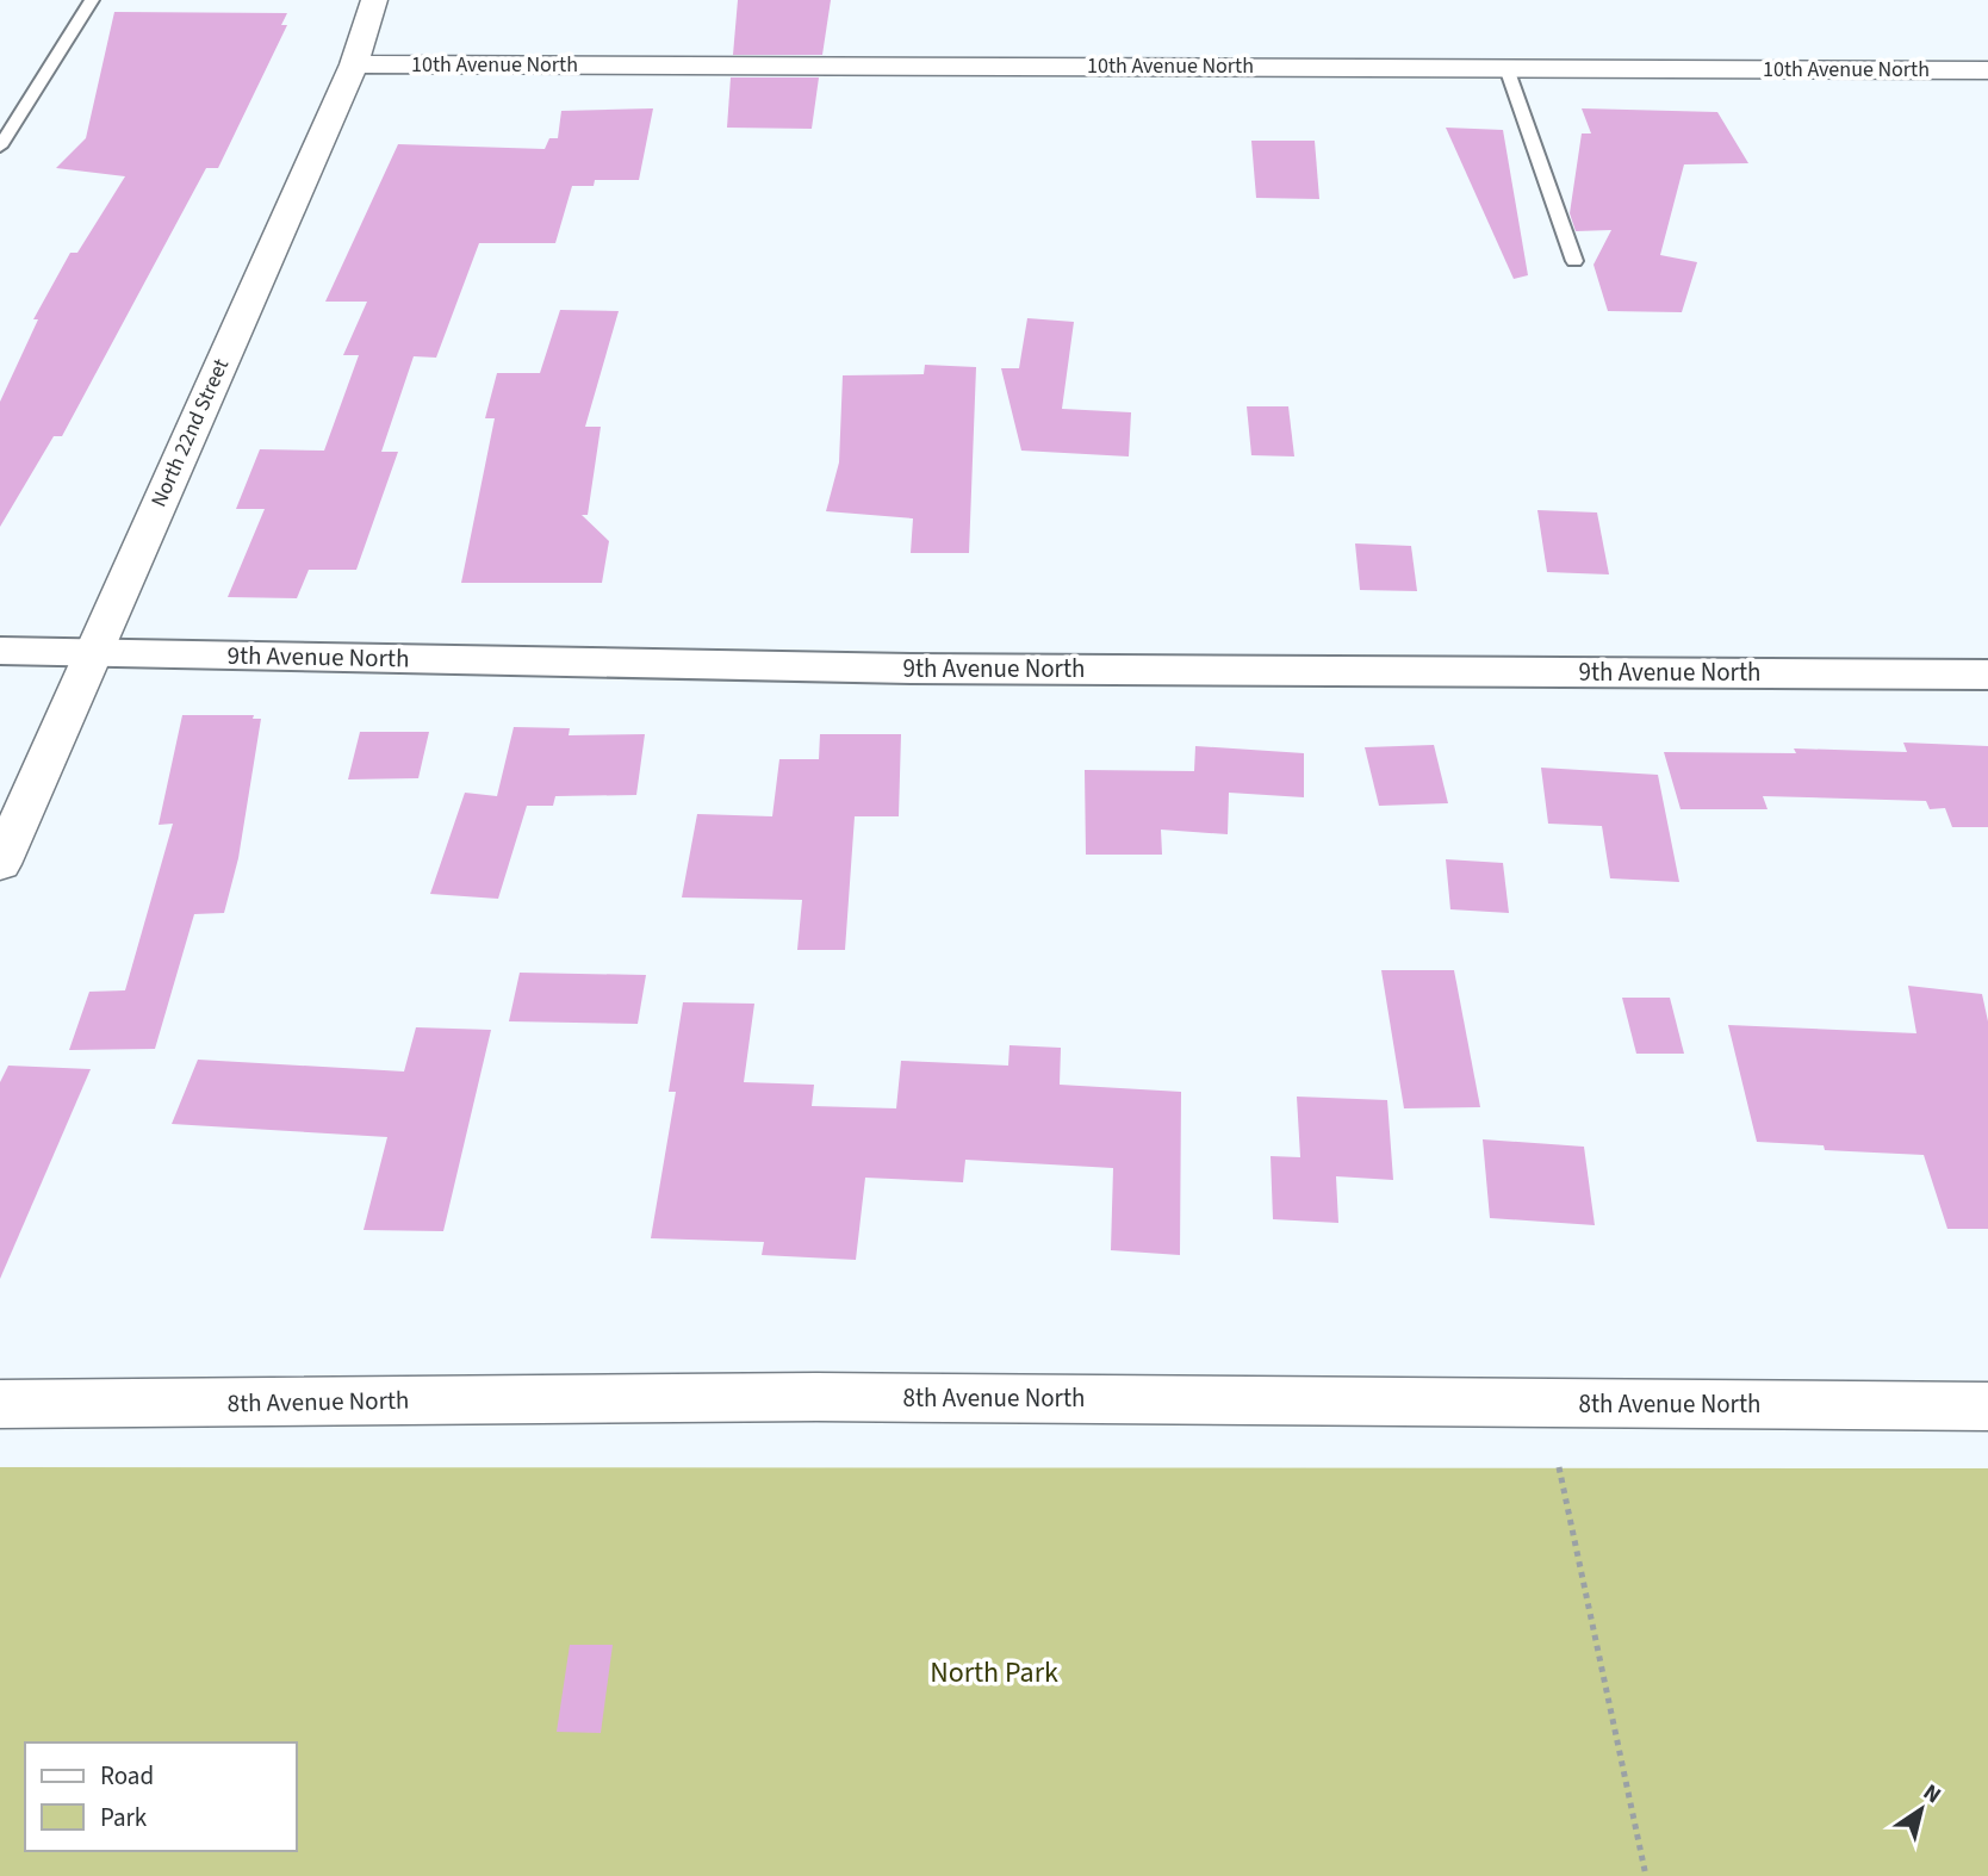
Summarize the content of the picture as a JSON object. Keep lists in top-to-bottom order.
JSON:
{
  "streets": {
    "street": [
      "10th Avenue North",
      "North 22nd Street",
      "9th Avenue North",
      "8th Avenue North"
    ]
  },
  "crossings": [
    ["10th Avenue North", "North 22nd Street"],
    ["North 22nd Street", "9th Avenue North"]
  ],
  "parks": ["North Park"],
  "legend": ["Road", "Park"],
  "north": "top right"
}
